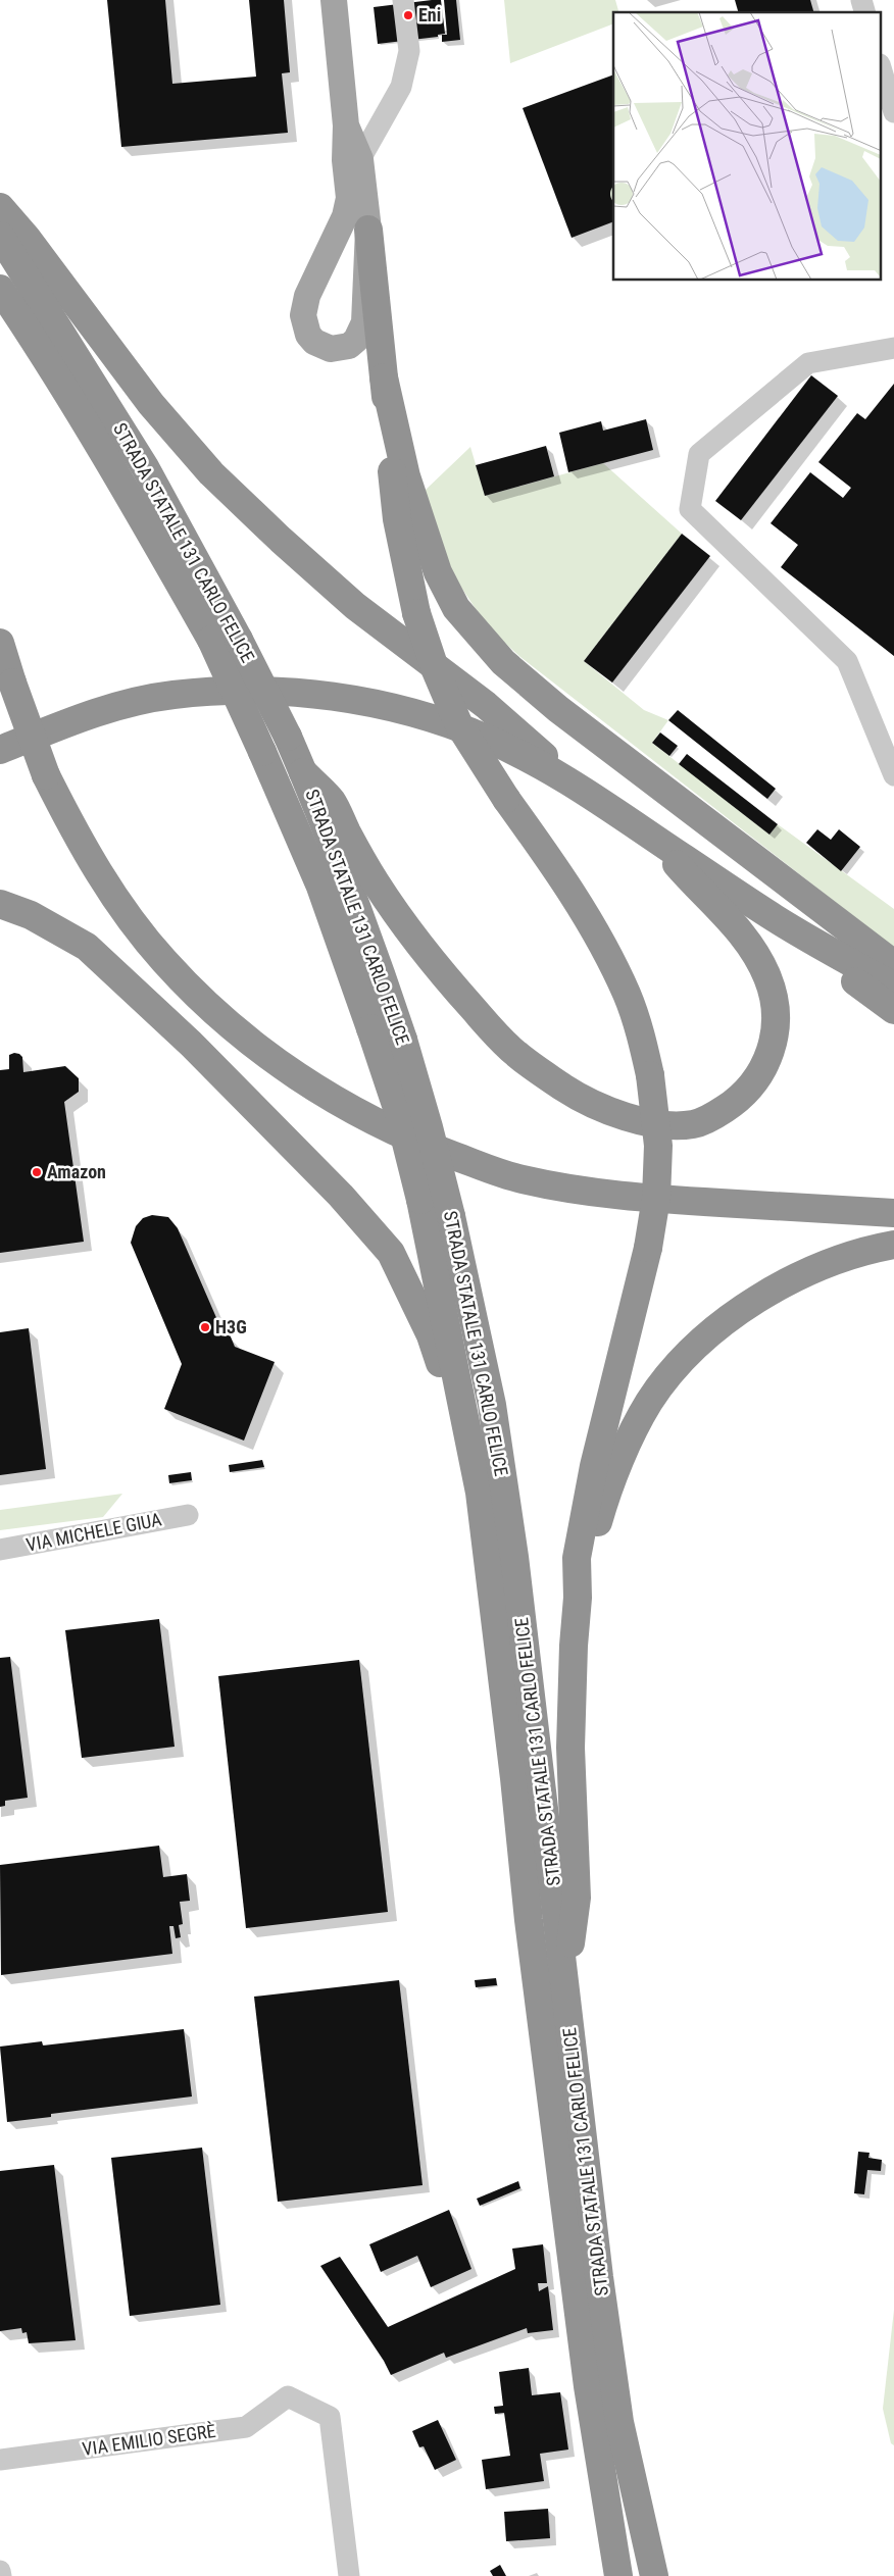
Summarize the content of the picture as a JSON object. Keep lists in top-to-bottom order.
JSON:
{
  "streets": {
    "highway": ["STRADA STATALE 131 CARLO FELICE"],
    "street": ["VIA MICHELE GIUA", "VIA EMILIO SEGRÈ"]
  },
  "places": ["Eni", "Amazon", "H3G"]
}
